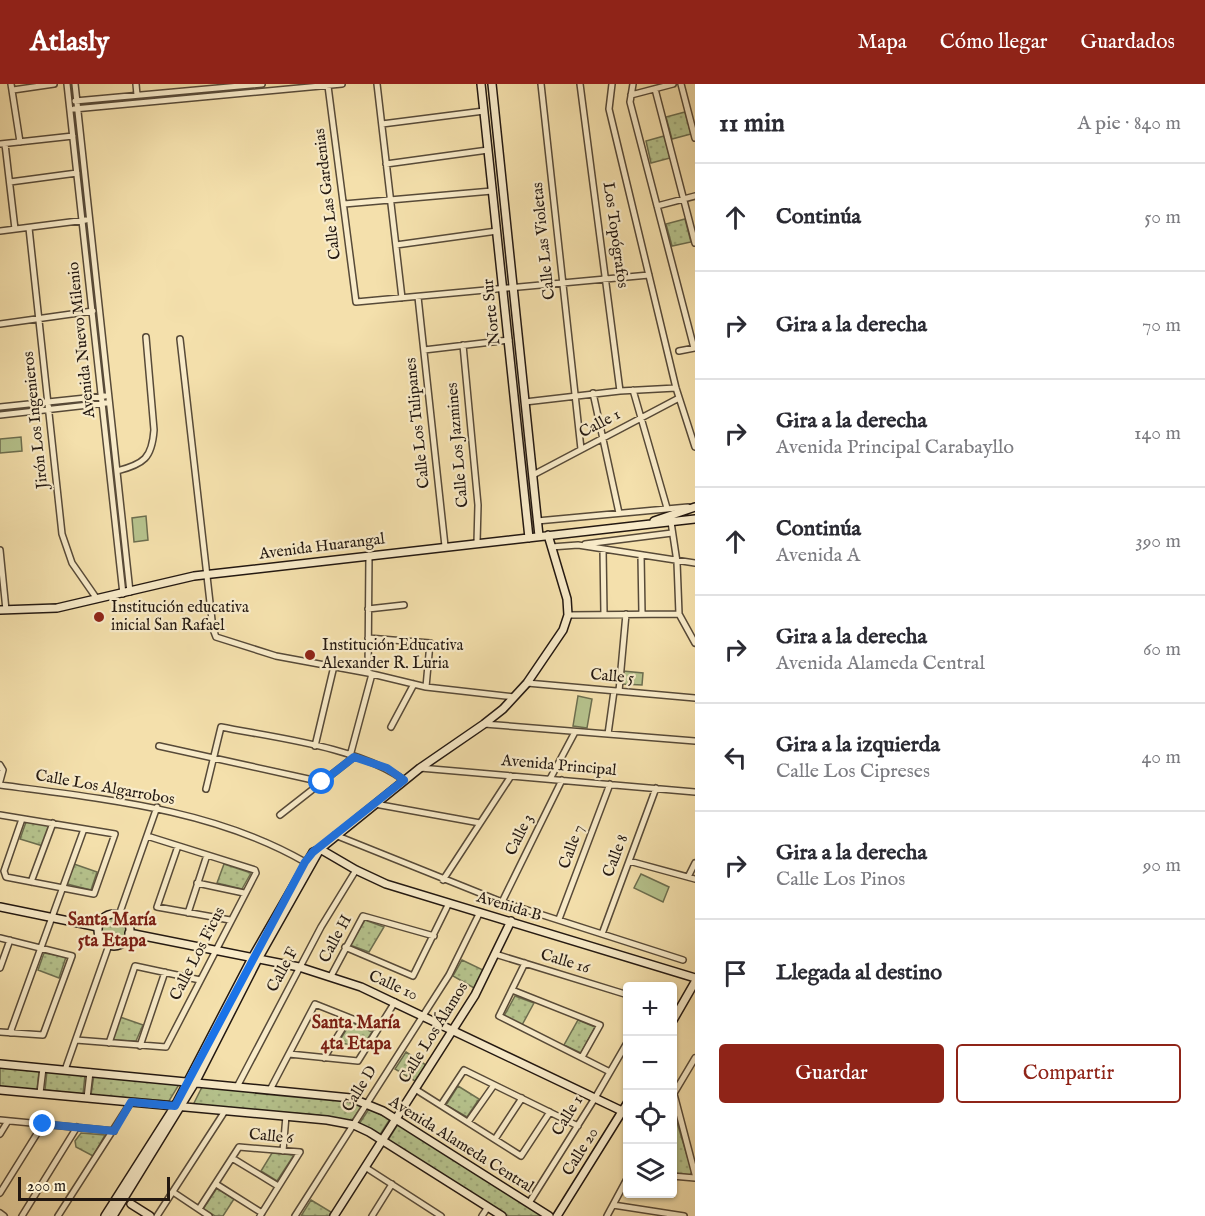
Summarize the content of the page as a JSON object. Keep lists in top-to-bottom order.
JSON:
{
  "streets": {
    "street": [
      "Calle Las Gardenias",
      "Los Topógrafos",
      "Calle Las Violetas",
      "Norte Sur",
      "Avenida Nuevo Milenio",
      "Jirón Los Ingenieros",
      "Calle Los Tulipanes",
      "Calle 1",
      "Calle Los Jazmines",
      "Avenida Huarangal",
      "Calle 5",
      "Avenida Principal",
      "Calle Los Algarrobos",
      "Calle 3",
      "Calle 7",
      "Calle 8",
      "Avenida B",
      "Calle H",
      "Calle Los Ficus",
      "Calle 16",
      "Calle F",
      "Calle 10",
      "Calle Los Álamos",
      "Calle D",
      "Calle 6",
      "Avenida Alameda Central",
      "Calle 20"
    ]
  },
  "crossings": [
    ["Calle Las Violetas", "Calle 1"],
    ["Norte Sur", "Calle 1"],
    ["Norte Sur", "Avenida Huarangal"],
    ["Avenida Nuevo Milenio", "Avenida Huarangal"],
    ["Jirón Los Ingenieros", "Avenida Huarangal"],
    ["Calle Los Tulipanes", "Avenida Huarangal"],
    ["Calle 1", "Calle 10"],
    ["Calle 1", "Avenida Alameda Central"],
    ["Calle Los Jazmines", "Avenida Huarangal"],
    ["Avenida Principal", "Calle 3"],
    ["Avenida Principal", "Calle 7"],
    ["Avenida Principal", "Calle 8"],
    ["Calle 3", "Avenida B"],
    ["Calle 7", "Avenida B"],
    ["Calle 8", "Avenida B"],
    ["Avenida B", "Calle F"],
    ["Avenida B", "Calle Los Álamos"],
    ["Avenida B", "Calle D"],
    ["Calle H", "Calle 10"],
    ["Calle Los Ficus", "Calle 10"],
    ["Calle 16", "Calle Los Álamos"],
    ["Calle F", "Calle 10"],
    ["Calle F", "Avenida Alameda Central"],
    ["Calle 10", "Calle Los Álamos"],
    ["Calle 10", "Calle D"],
    ["Calle Los Álamos", "Avenida Alameda Central"],
    ["Calle D", "Avenida Alameda Central"]
  ],
  "districts": ["Santa María 5ta Etapa", "Santa María 4ta Etapa"],
  "places": ["Institución educativa inicial San Rafael", "Institución Educativa Alexander R. Luria"],
  "scale_bar": "200 m",
  "page": {
    "header": "Atlasly",
    "nav": ["Mapa", "Cómo llegar", "Guardados"],
    "heading": ["11 min", "A pie · 840 m"],
    "list": [
      ["Continúa", "50 m"],
      ["Gira a la derecha", "70 m"],
      ["Gira a la derecha", "Avenida Principal Carabayllo", "140 m"],
      ["Continúa", "Avenida A", "390 m"],
      ["Gira a la derecha", "Avenida Alameda Central", "60 m"],
      ["Gira a la izquierda", "Calle Los Cipreses", "40 m"],
      ["Gira a la derecha", "Calle Los Pinos", "90 m"],
      "Llegada al destino"
    ],
    "map_buttons": ["+", "−"],
    "buttons": ["Guardar", "Compartir"],
    "scale": "200 m"
  }
}
